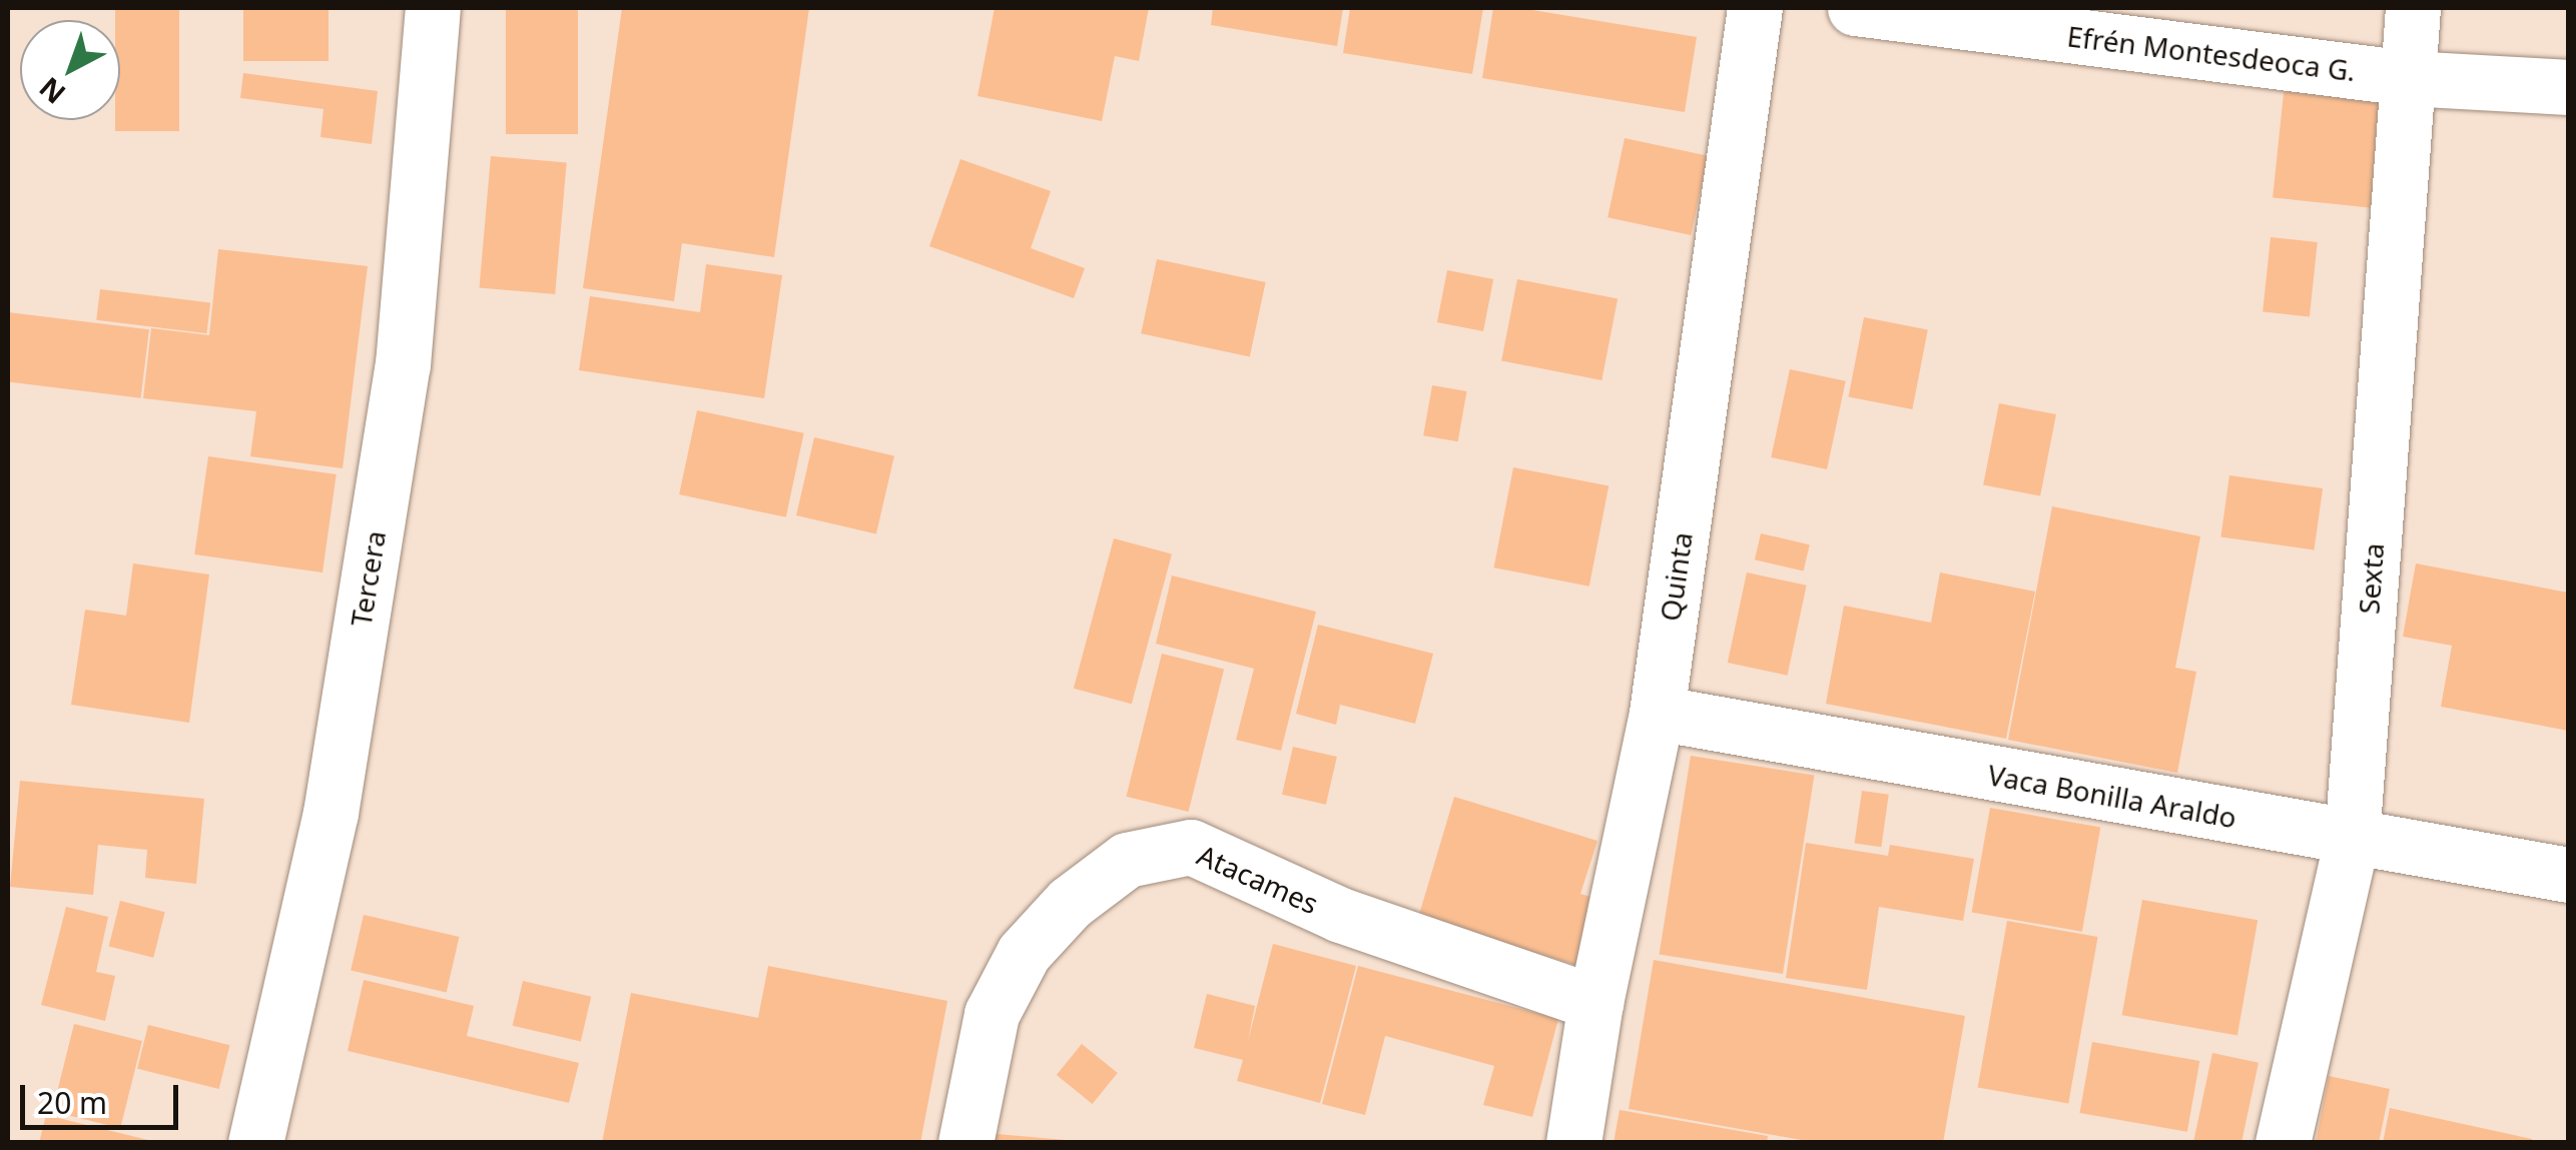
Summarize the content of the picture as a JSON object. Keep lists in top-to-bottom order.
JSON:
{
  "streets": {
    "street": [
      "Efrén Montesdeoca G.",
      "Quinta",
      "Tercera",
      "Sexta",
      "Vaca Bonilla Araldo",
      "Atacames"
    ]
  },
  "crossings": [
    ["Efrén Montesdeoca G.", "Sexta"],
    ["Quinta", "Vaca Bonilla Araldo"],
    ["Quinta", "Atacames"],
    ["Sexta", "Vaca Bonilla Araldo"]
  ],
  "scale_bar": "20 m",
  "north": "bottom left"
}
